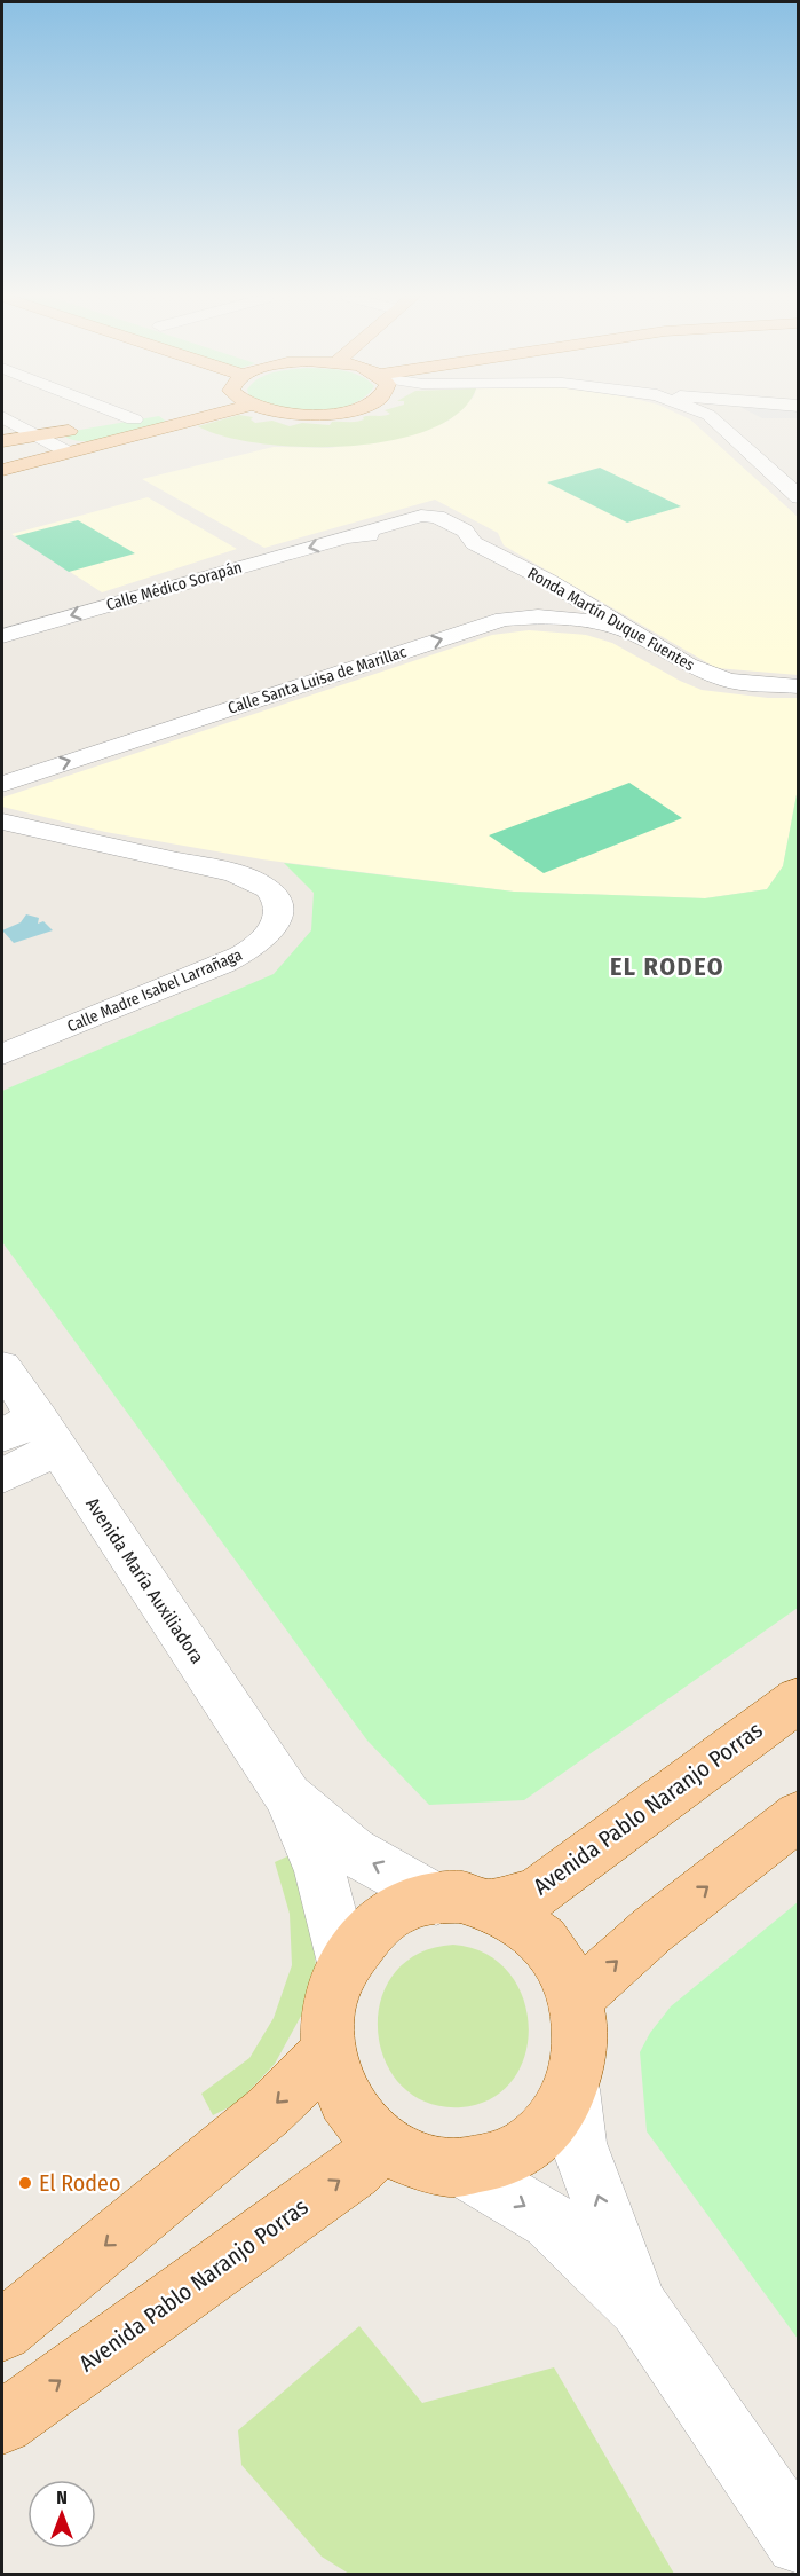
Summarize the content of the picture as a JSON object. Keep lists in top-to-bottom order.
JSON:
{
  "streets": {
    "main road": ["Avenida Pablo Naranjo Porras"],
    "street": [
      "Calle Médico Sorapán",
      "Ronda Martín Duque Fuentes",
      "Calle Santa Luisa de Marillac",
      "Calle Madre Isabel Larrañaga",
      "Avenida María Auxiliadora"
    ]
  },
  "crossings": [
    ["Calle Médico Sorapán", "Ronda Martín Duque Fuentes"],
    ["Ronda Martín Duque Fuentes", "Calle Santa Luisa de Marillac"]
  ],
  "one_way": ["Calle Médico Sorapán", "Calle Santa Luisa de Marillac"],
  "districts": ["EL RODEO"],
  "places": ["El Rodeo"],
  "north": "top"
}
